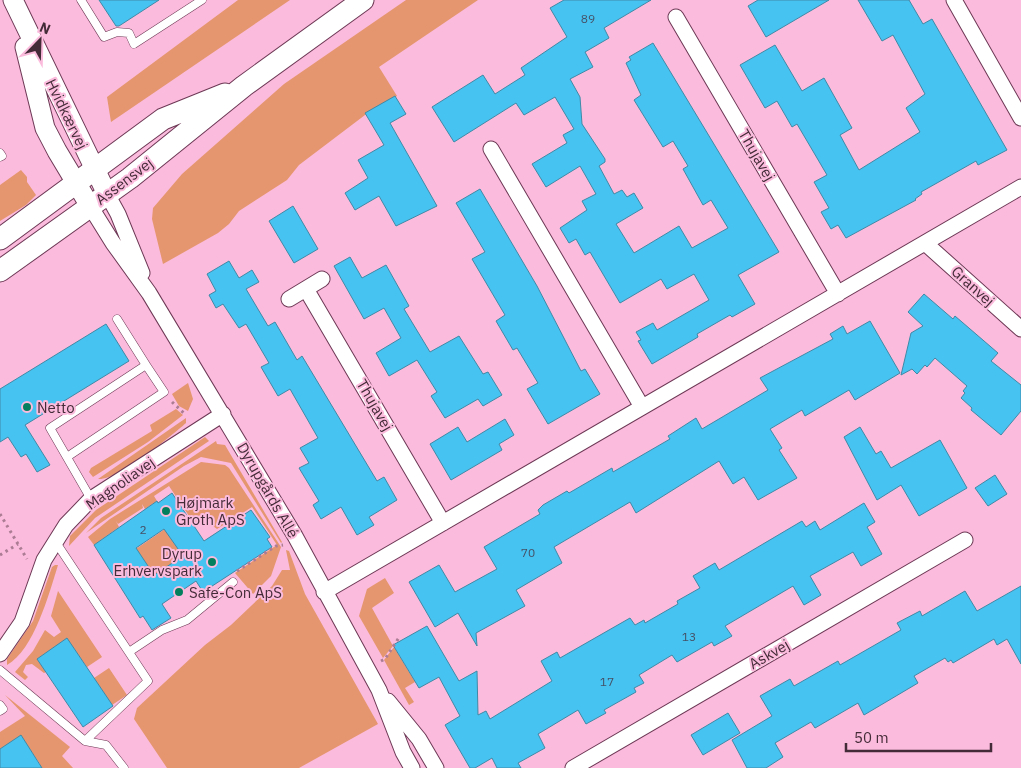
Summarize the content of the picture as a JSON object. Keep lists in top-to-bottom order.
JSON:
{
  "streets": {
    "main road": ["Assensvej"],
    "street": [
      "Hvidkærvej",
      "Thujavej",
      "Granvej",
      "Magnoliavej",
      "Dyrupgårds Allé",
      "Askvej"
    ]
  },
  "crossings": [
    ["Hvidkærvej", "Assensvej"],
    ["Hvidkærvej", "Dyrupgårds Allé"],
    ["Assensvej", "Dyrupgårds Allé"],
    ["Magnoliavej", "Dyrupgårds Allé"]
  ],
  "places": [
    "Netto",
    "Højmark Groth ApS",
    "Dyrup Erhvervspark",
    "Safe-Con ApS"
  ],
  "house_numbers": [
    "89",
    "2",
    "70",
    "13",
    "17"
  ],
  "scale_bar": "50 m",
  "north": "top right"
}
